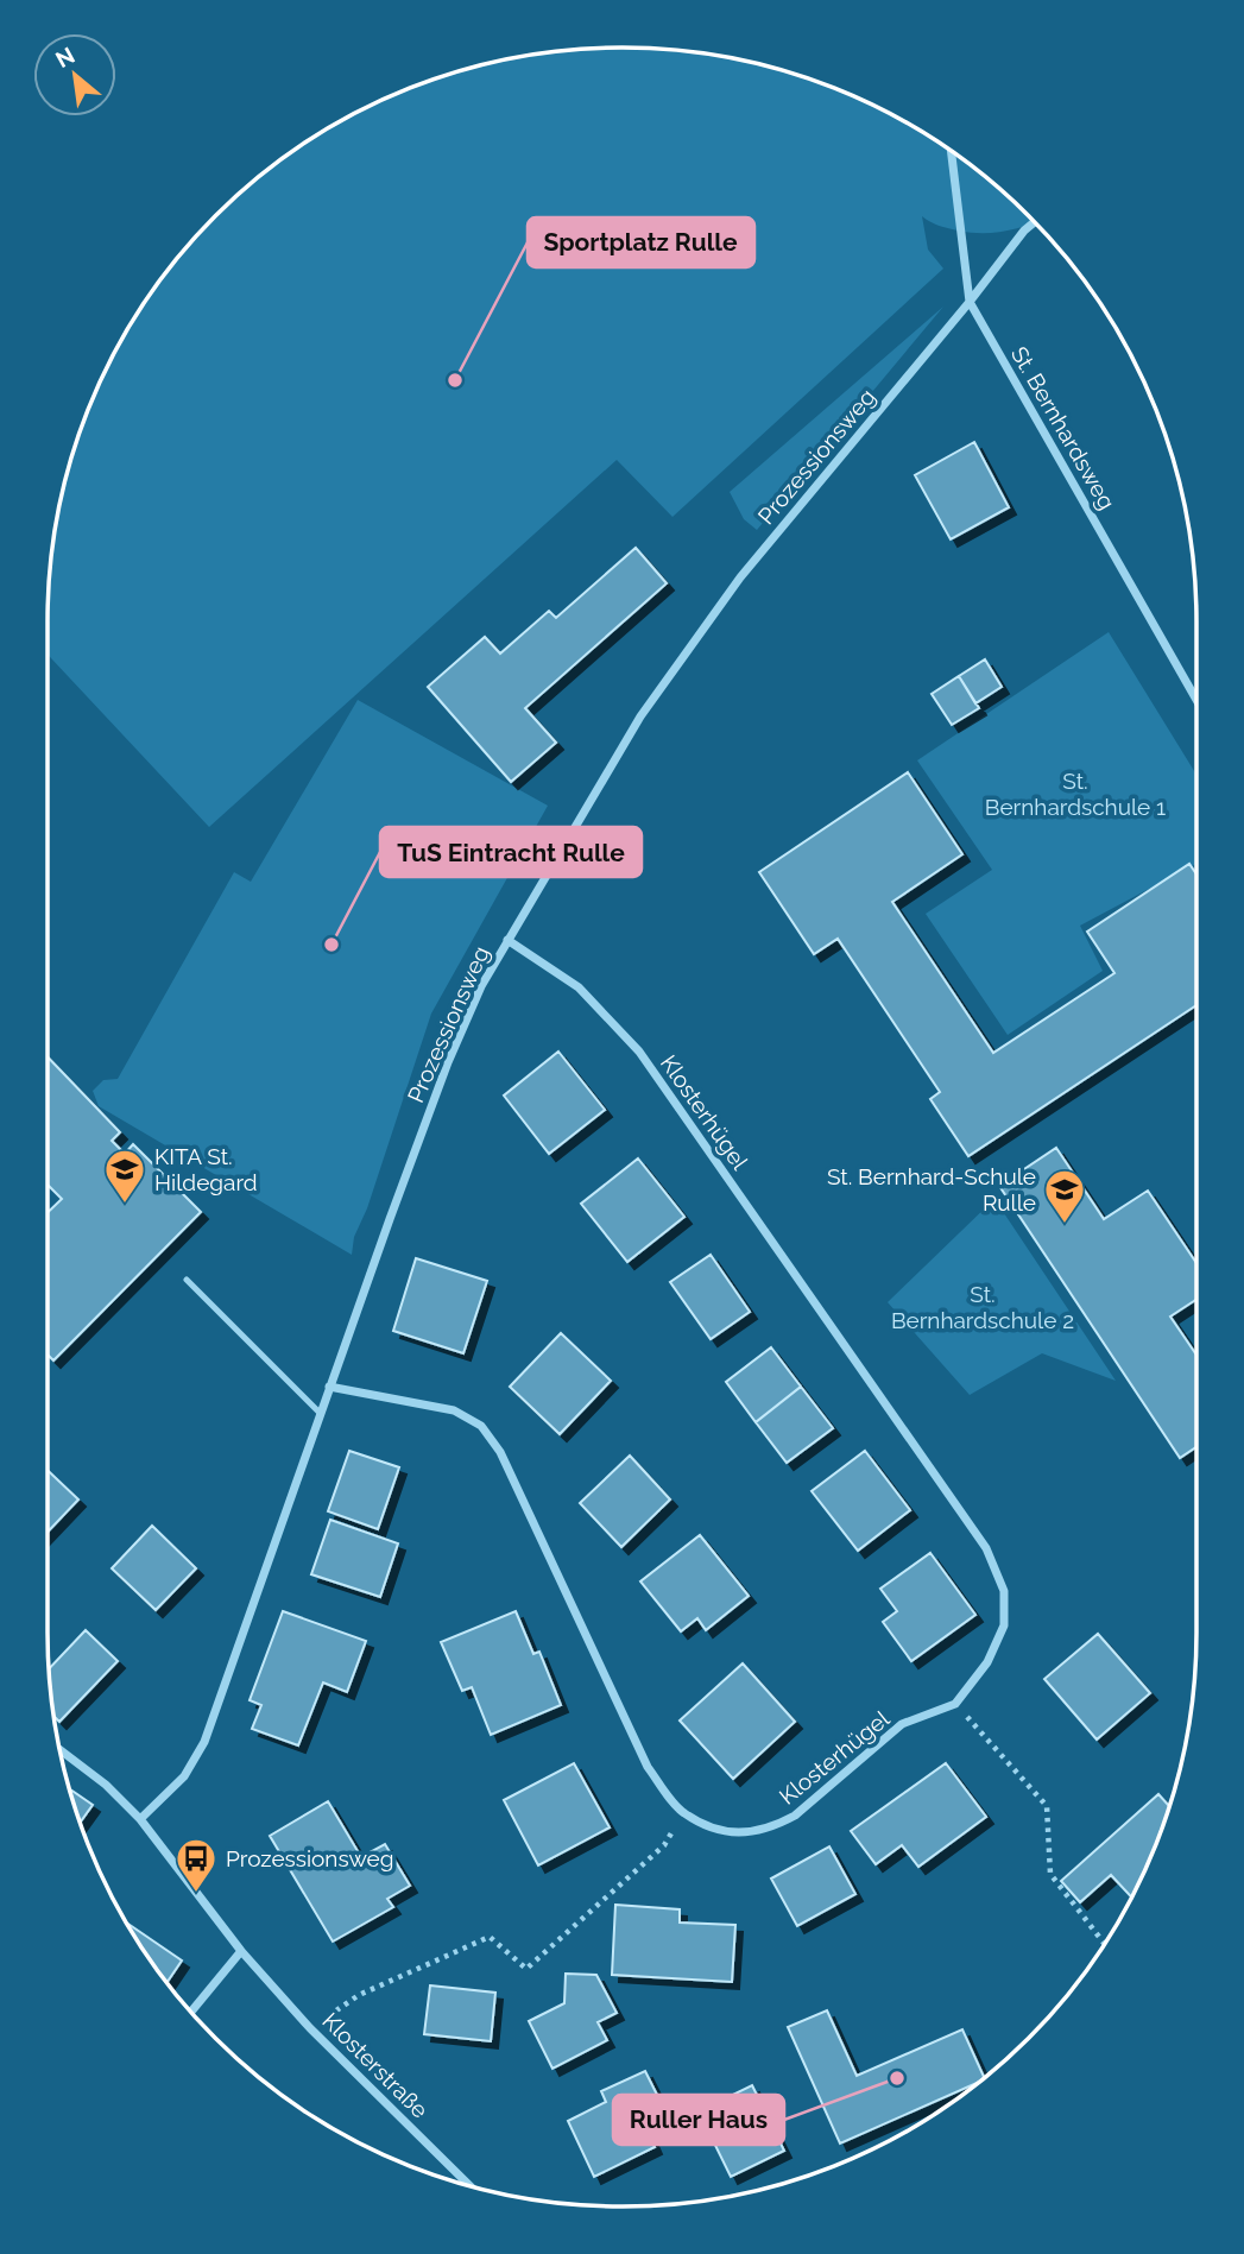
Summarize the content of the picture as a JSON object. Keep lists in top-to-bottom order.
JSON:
{
  "streets": {
    "street": [
      "St. Bernhardsweg",
      "Prozessionsweg",
      "Klosterhügel",
      "Klosterstraße"
    ]
  },
  "crossings": [
    ["St. Bernhardsweg", "Prozessionsweg"],
    ["Prozessionsweg", "Klosterhügel"],
    ["Prozessionsweg", "Klosterstraße"]
  ],
  "parks": ["St. Bernhardschule 1", "St. Bernhardschule 2"],
  "places": {
    "other": ["Sportplatz Rulle", "TuS Eintracht Rulle", "Ruller Haus"],
    "school or university": ["KITA St. Hildegard", "St. Bernhard-Schule Rulle"],
    "bus stop": ["Prozessionsweg"]
  },
  "north": "top left"
}
